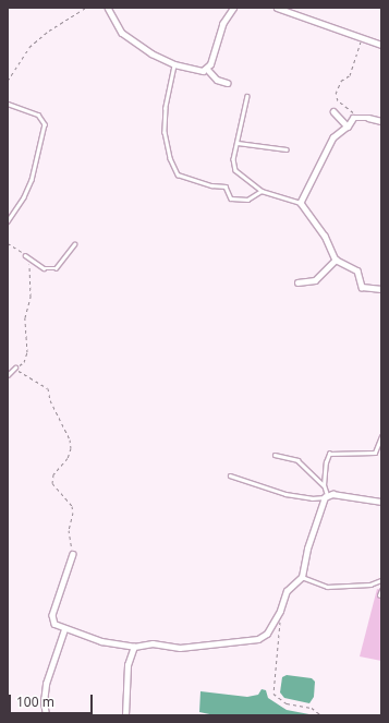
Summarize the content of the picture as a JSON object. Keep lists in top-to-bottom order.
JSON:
{
  "scale_bar": "100 m"
}
